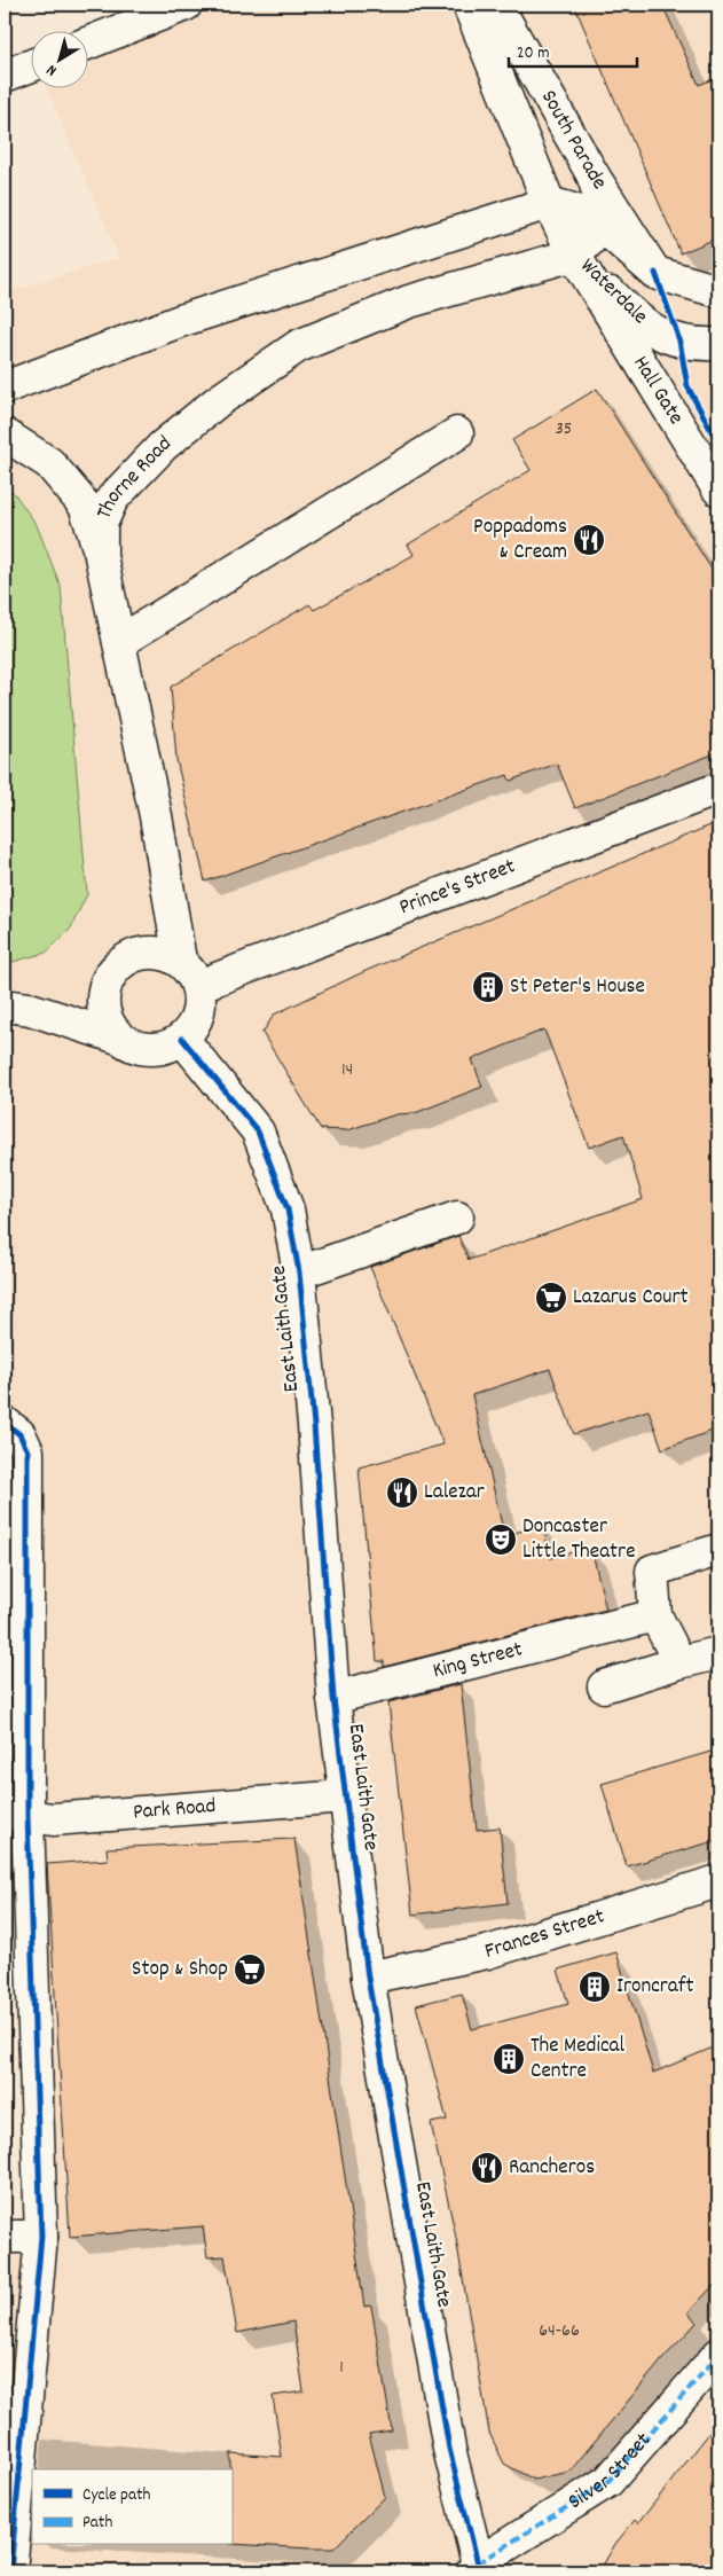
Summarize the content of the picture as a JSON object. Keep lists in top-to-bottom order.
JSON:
{
  "streets": {
    "street": [
      "South Parade",
      "Waterdale",
      "Hall Gate",
      "Thorne Road",
      "Prince's Street",
      "East Laith Gate",
      "King Street",
      "Park Road",
      "Frances Street",
      "Silver Street"
    ]
  },
  "crossings": [
    ["South Parade", "Waterdale"],
    ["South Parade", "Hall Gate"],
    ["Waterdale", "Hall Gate"],
    ["Waterdale", "Thorne Road"],
    ["Hall Gate", "Thorne Road"],
    ["Thorne Road", "Prince's Street"],
    ["Thorne Road", "East Laith Gate"],
    ["Prince's Street", "East Laith Gate"],
    ["East Laith Gate", "King Street"],
    ["East Laith Gate", "Park Road"],
    ["East Laith Gate", "Frances Street"],
    ["East Laith Gate", "Silver Street"]
  ],
  "places": {
    "restaurant": ["Poppadoms & Cream", "Lalezar", "Rancheros"],
    "building": ["St Peter's House", "Ironcraft", "The Medical Centre"],
    "supermarket": ["Lazarus Court", "Stop & Shop"],
    "theatre": ["Doncaster Little Theatre"]
  },
  "house_numbers": [
    "35",
    "14",
    "64-66",
    "1"
  ],
  "legend": ["Cycle path", "Path"],
  "scale_bar": "20 m",
  "north": "bottom left"
}
